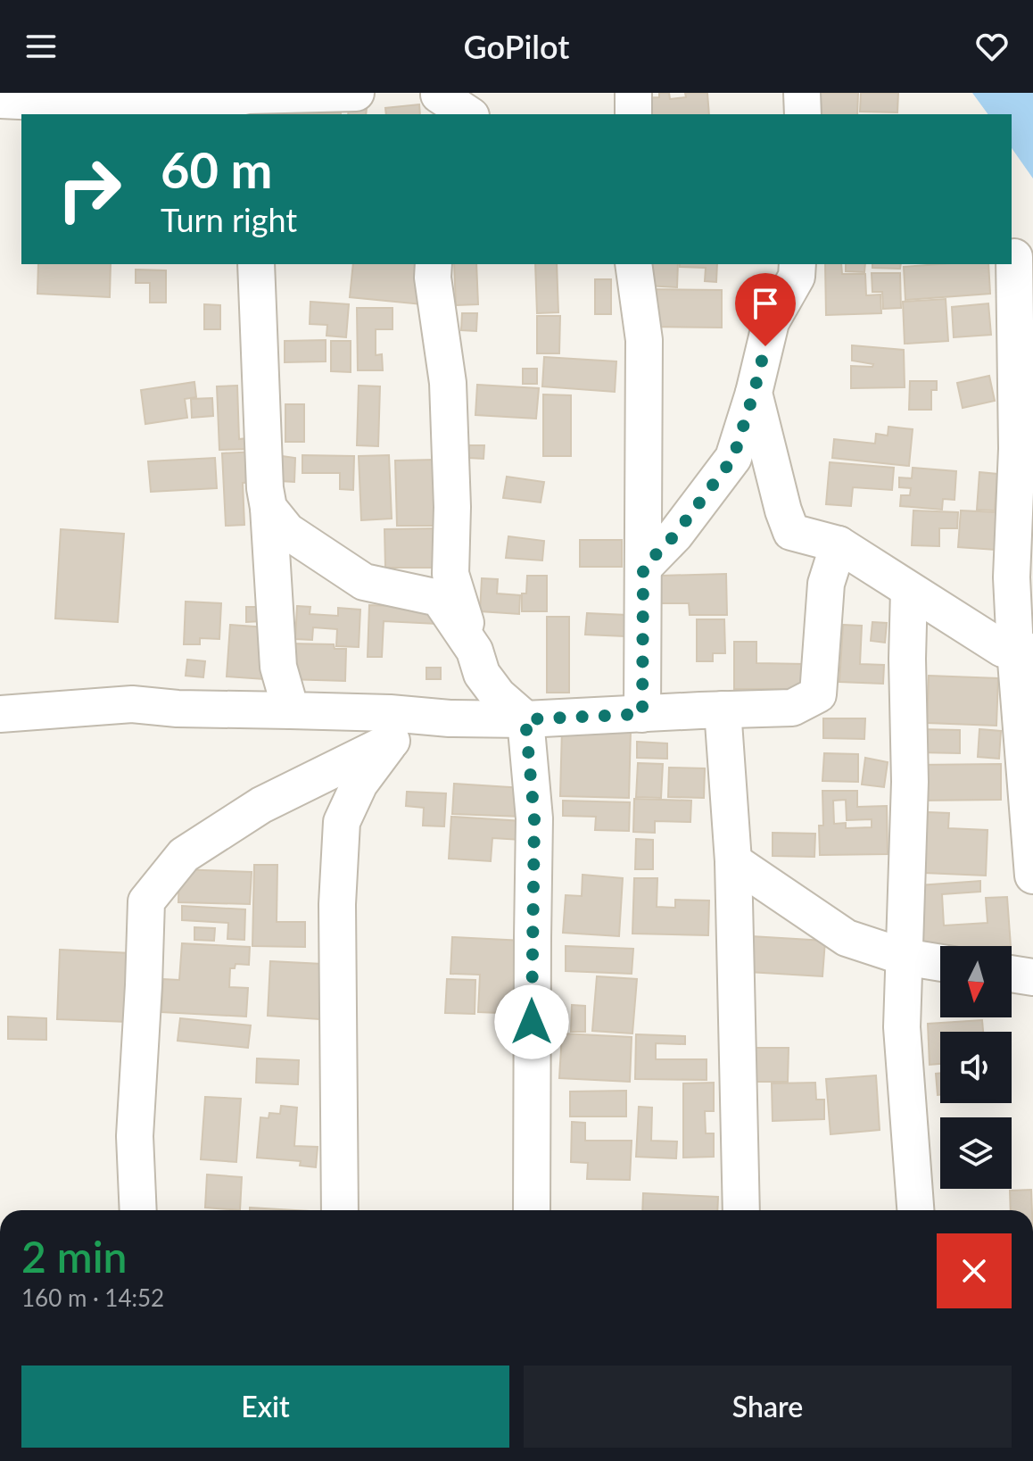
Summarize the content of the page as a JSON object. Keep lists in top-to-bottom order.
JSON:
{
  "north": "bottom",
  "page": {
    "header": "GoPilot",
    "turn": ["60 m", "Turn right"],
    "heading": ["2 min", "160 m · 14:52"],
    "buttons": ["Exit", "Share"]
  }
}
